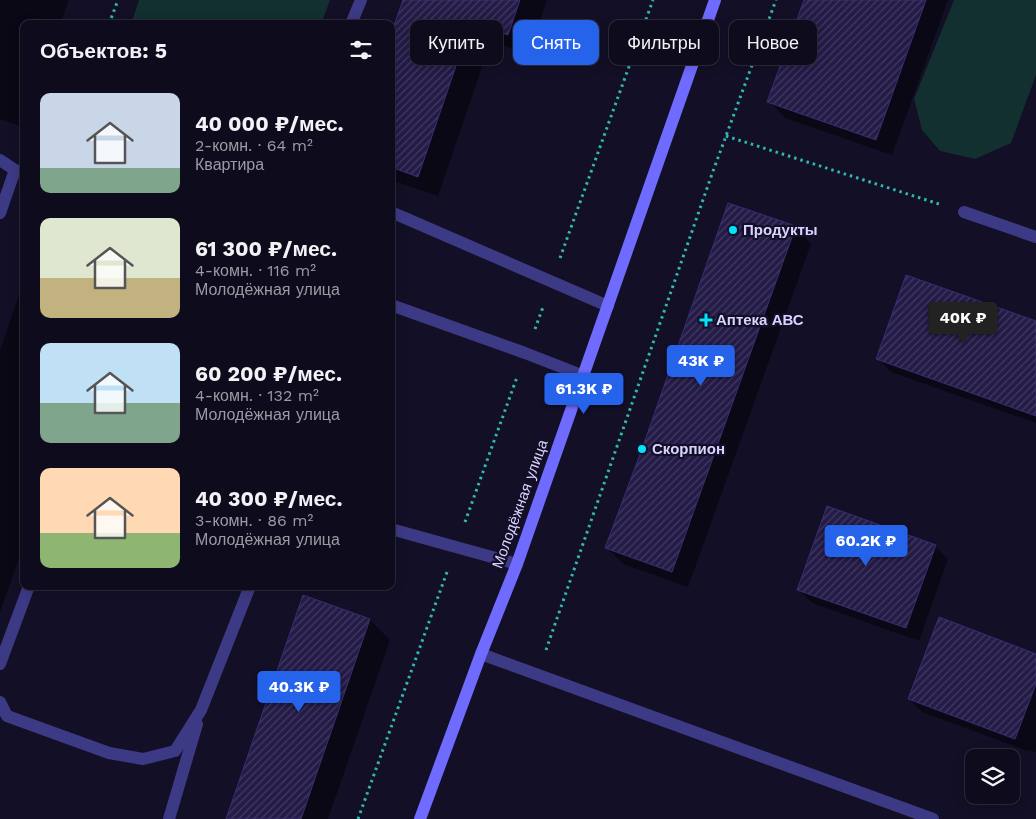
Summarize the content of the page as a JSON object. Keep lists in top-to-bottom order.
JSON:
{
  "streets": {
    "street": ["Молодёжная улица"]
  },
  "places": {
    "other": ["Продукты", "Скорпион"],
    "health": ["Аптека АВС"]
  },
  "page": {
    "chip": [
      "Купить",
      "Снять",
      "Фильтры",
      "Новое"
    ],
    "heading": "Объектов: 5",
    "list": [
      {
        "name": "40 000 ₽/мес.",
        "note": "2-комн. · 64 m² · Квартира"
      },
      {
        "name": "61 300 ₽/мес.",
        "note": "4-комн. · 116 m² · Молодёжная улица"
      },
      {
        "name": "60 200 ₽/мес.",
        "note": "4-комн. · 132 m² · Молодёжная улица"
      },
      {
        "name": "40 300 ₽/мес.",
        "note": "3-комн. · 86 m² · Молодёжная улица"
      }
    ],
    "price": [
      "40K ₽",
      "43K ₽",
      "61.3K ₽",
      "60.2K ₽",
      "40.3K ₽"
    ]
  }
}
